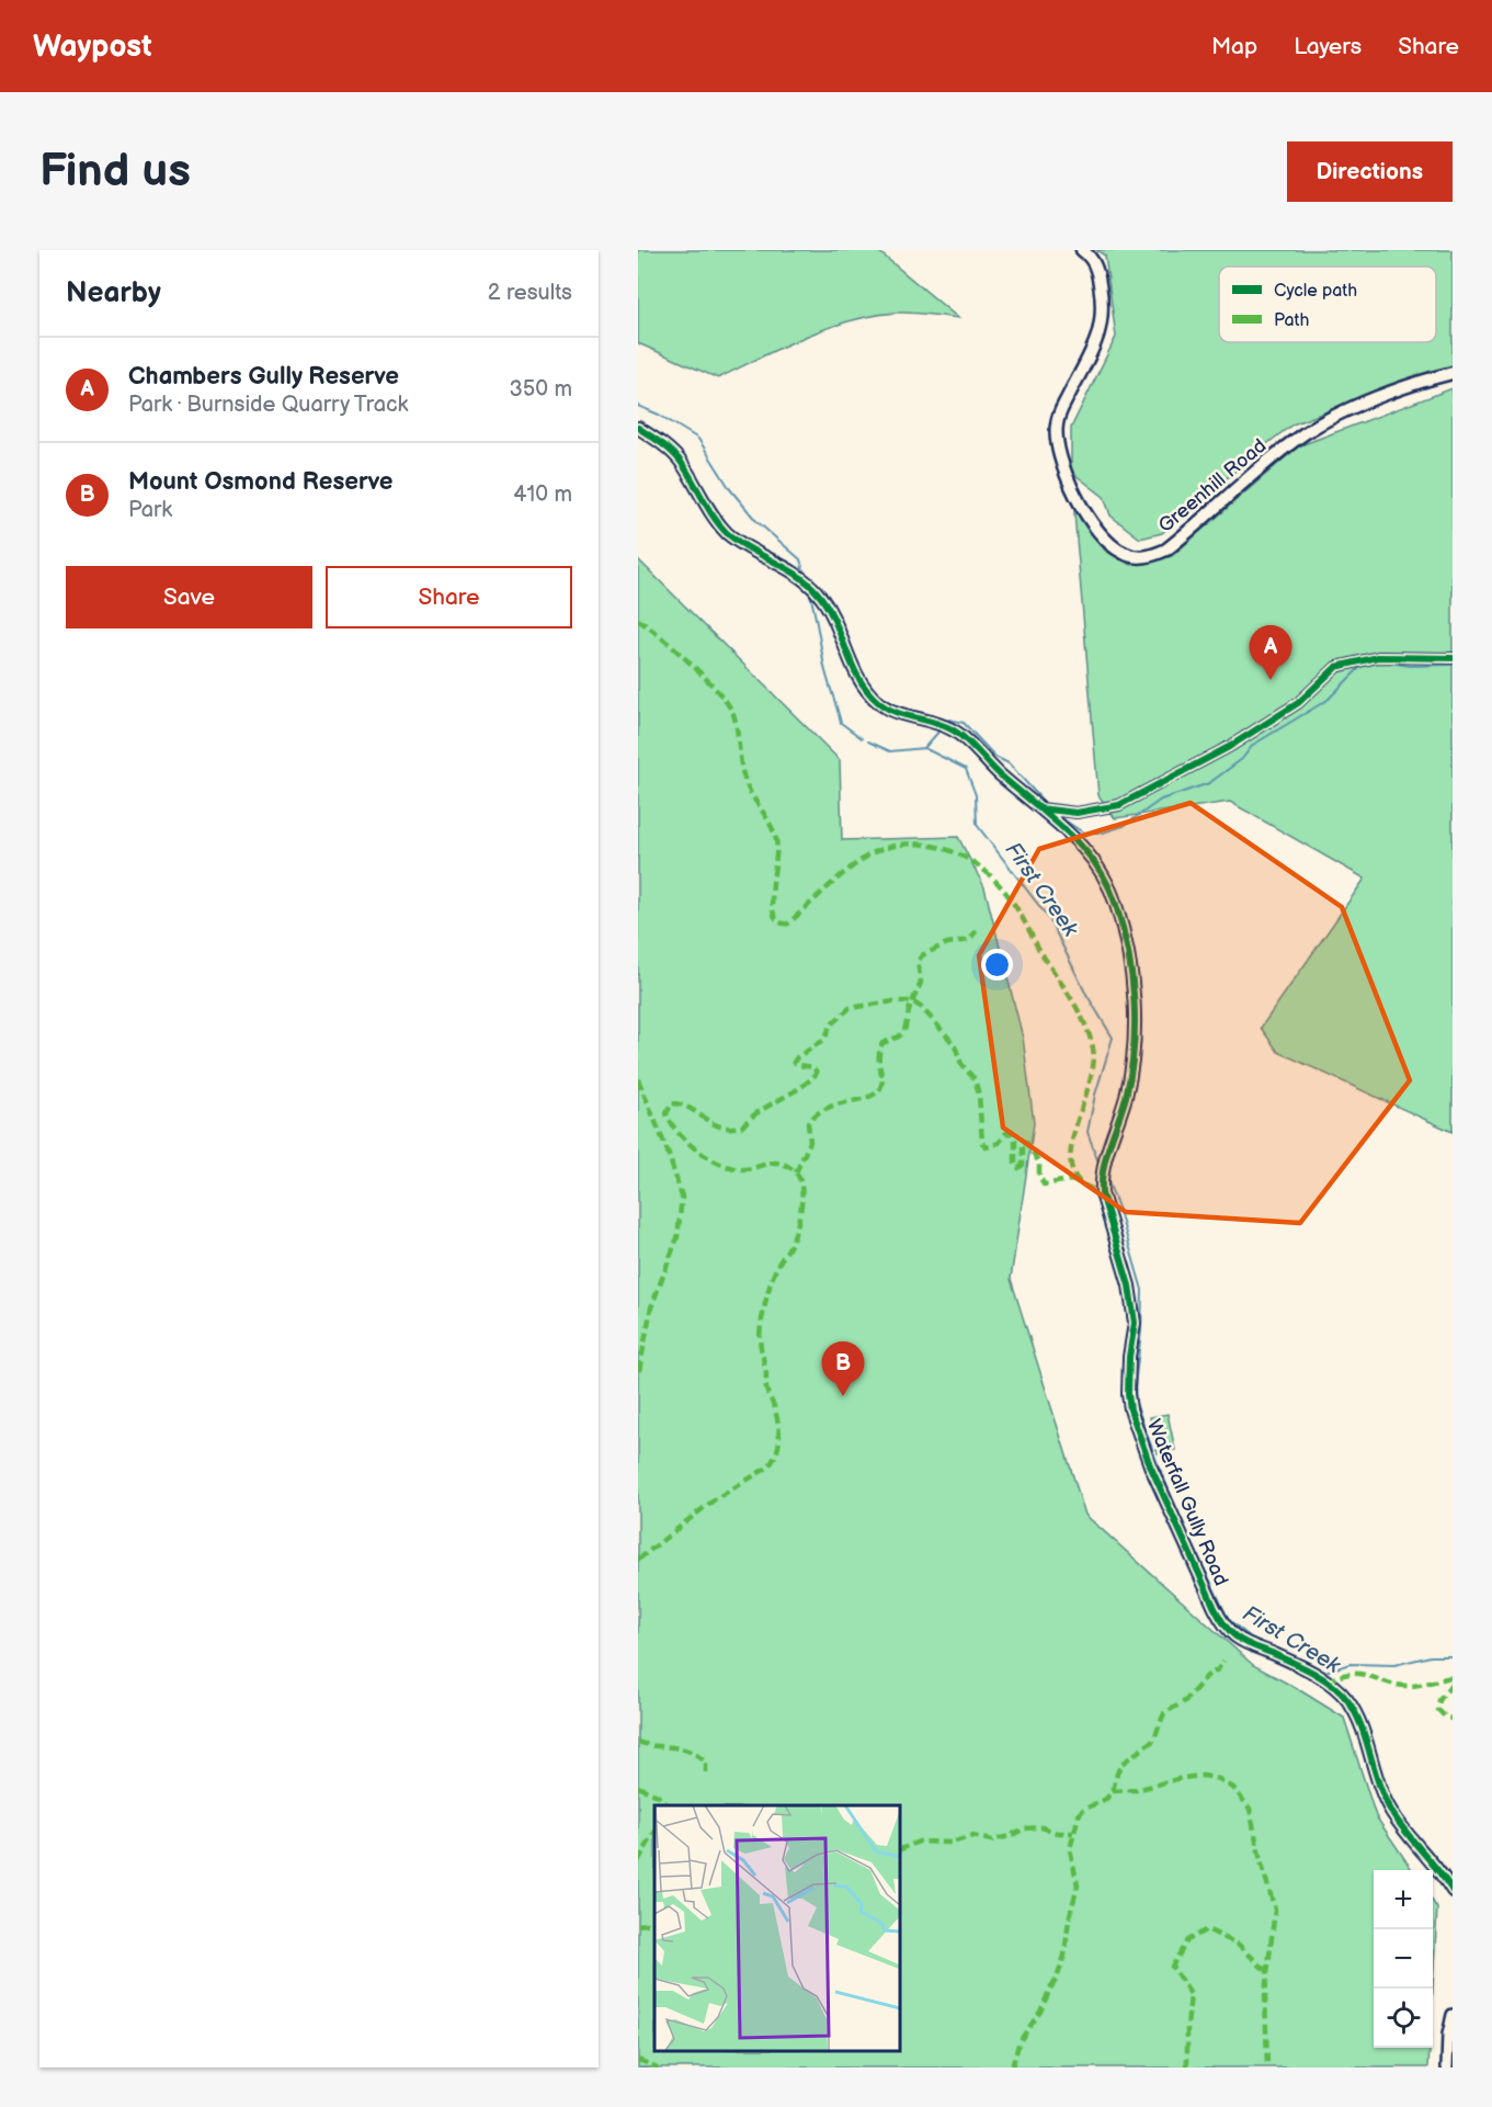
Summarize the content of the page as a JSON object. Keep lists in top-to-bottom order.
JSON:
{
  "streets": {
    "main road": ["Greenhill Road"],
    "street": ["Waterfall Gully Road"]
  },
  "water": ["First Creek"],
  "legend": ["Cycle path", "Path"],
  "page": {
    "header": "Waypost",
    "nav": ["Map", "Layers", "Share"],
    "buttons": [
      "Directions",
      ["Save", "Share"]
    ],
    "title": "Find us",
    "heading": ["Nearby", "2 results"],
    "list": [
      {
        "mark": "A",
        "name": "Chambers Gully Reserve",
        "note": "Park · Burnside Quarry Track",
        "value": "350 m"
      },
      {
        "mark": "B",
        "name": "Mount Osmond Reserve",
        "note": "Park",
        "value": "410 m"
      }
    ],
    "pins": ["A", "B"],
    "map_buttons": ["+", "−"]
  }
}
